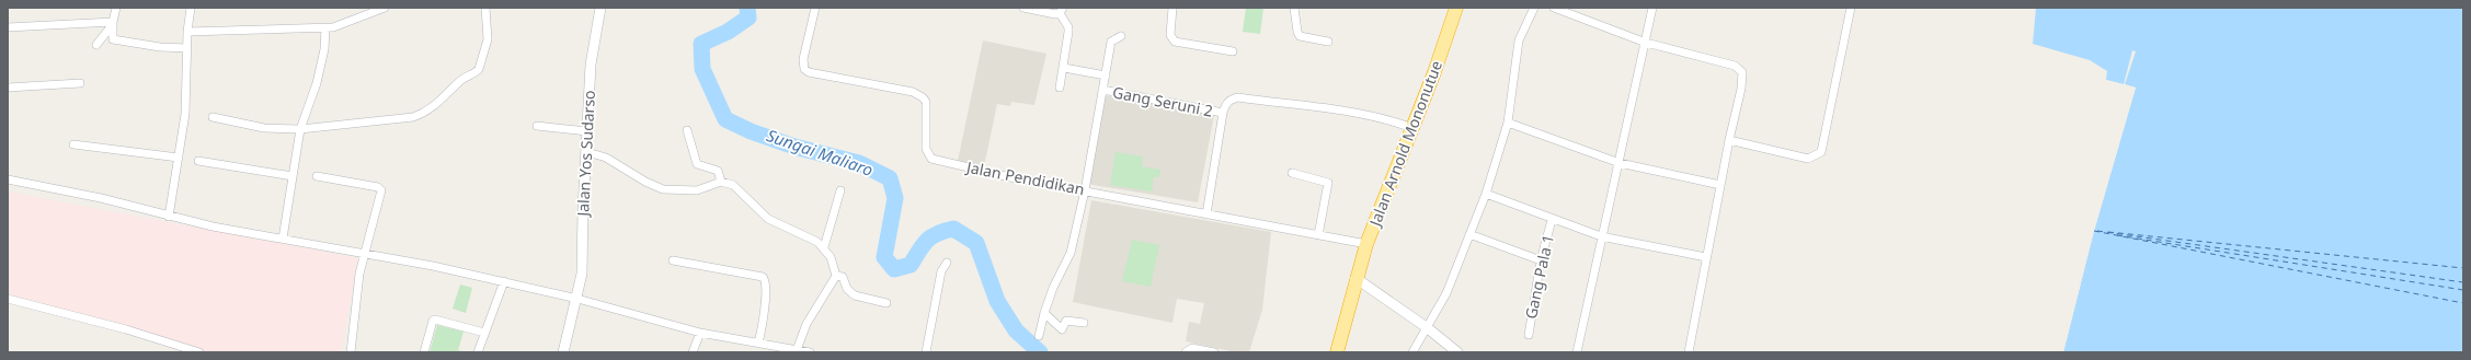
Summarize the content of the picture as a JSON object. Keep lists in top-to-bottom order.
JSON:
{
  "streets": {
    "highway": ["Jalan Arnold Mononutue"],
    "street": [
      "Gang Seruni 2",
      "Jalan Yos Sudarso",
      "Jalan Pendidikan",
      "Gang Pala 1"
    ]
  },
  "crossings": [
    ["Jalan Arnold Mononutue", "Jalan Pendidikan"]
  ],
  "water": ["Sungai Maliaro"]
}
